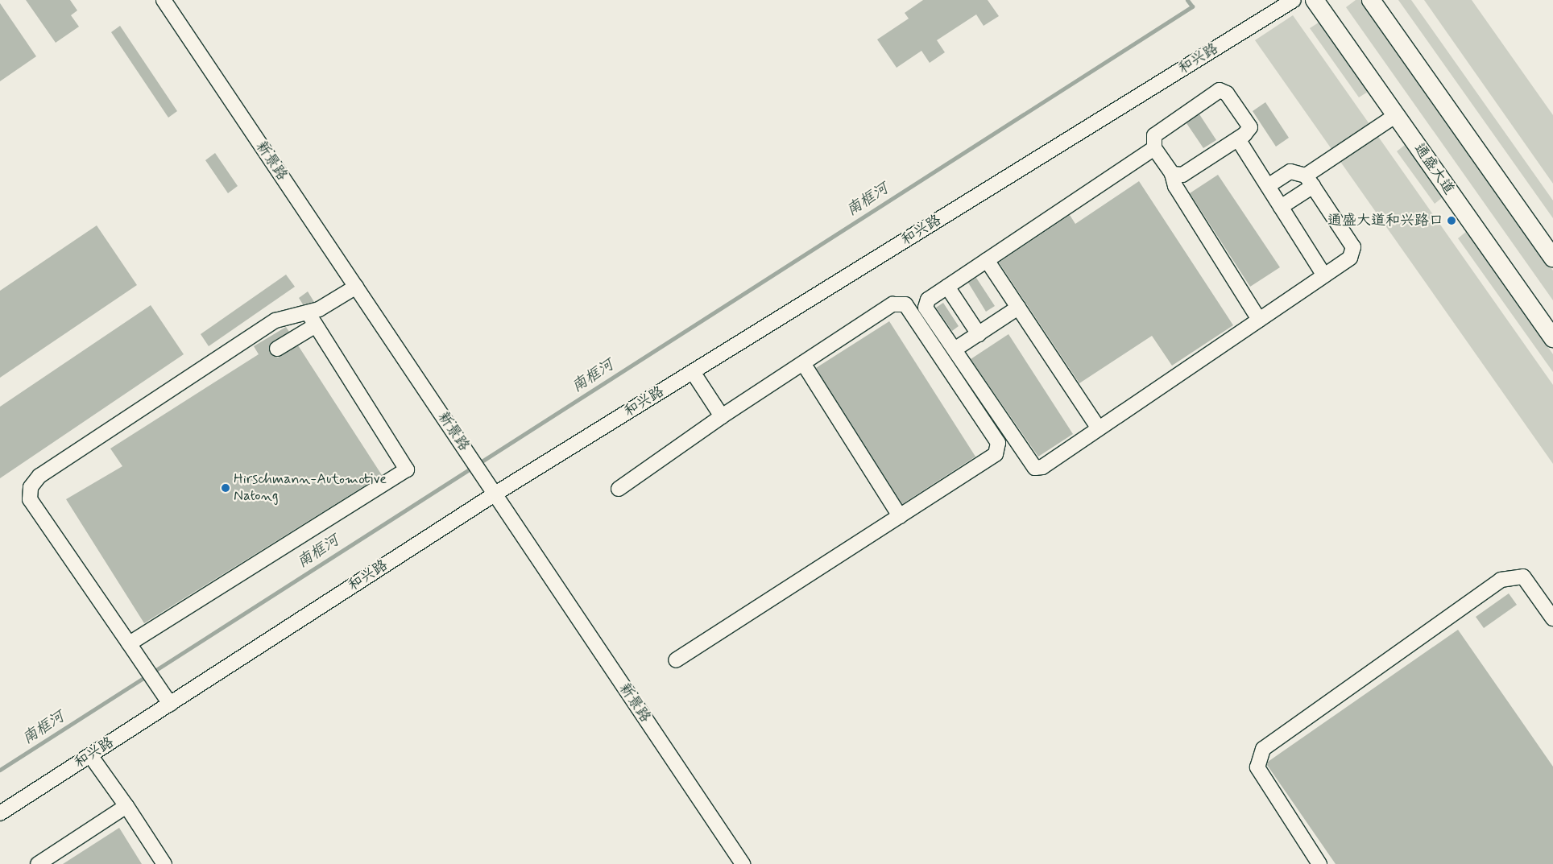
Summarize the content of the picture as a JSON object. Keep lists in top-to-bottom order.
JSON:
{
  "streets": {
    "main road": ["通盛大道"],
    "street": ["和兴路", "新景路"]
  },
  "crossings": [
    ["和兴路", "新景路"]
  ],
  "water": ["南框河"],
  "places": ["通盛大道和兴路口", "Hirschmann-Automotive Natong"]
}
